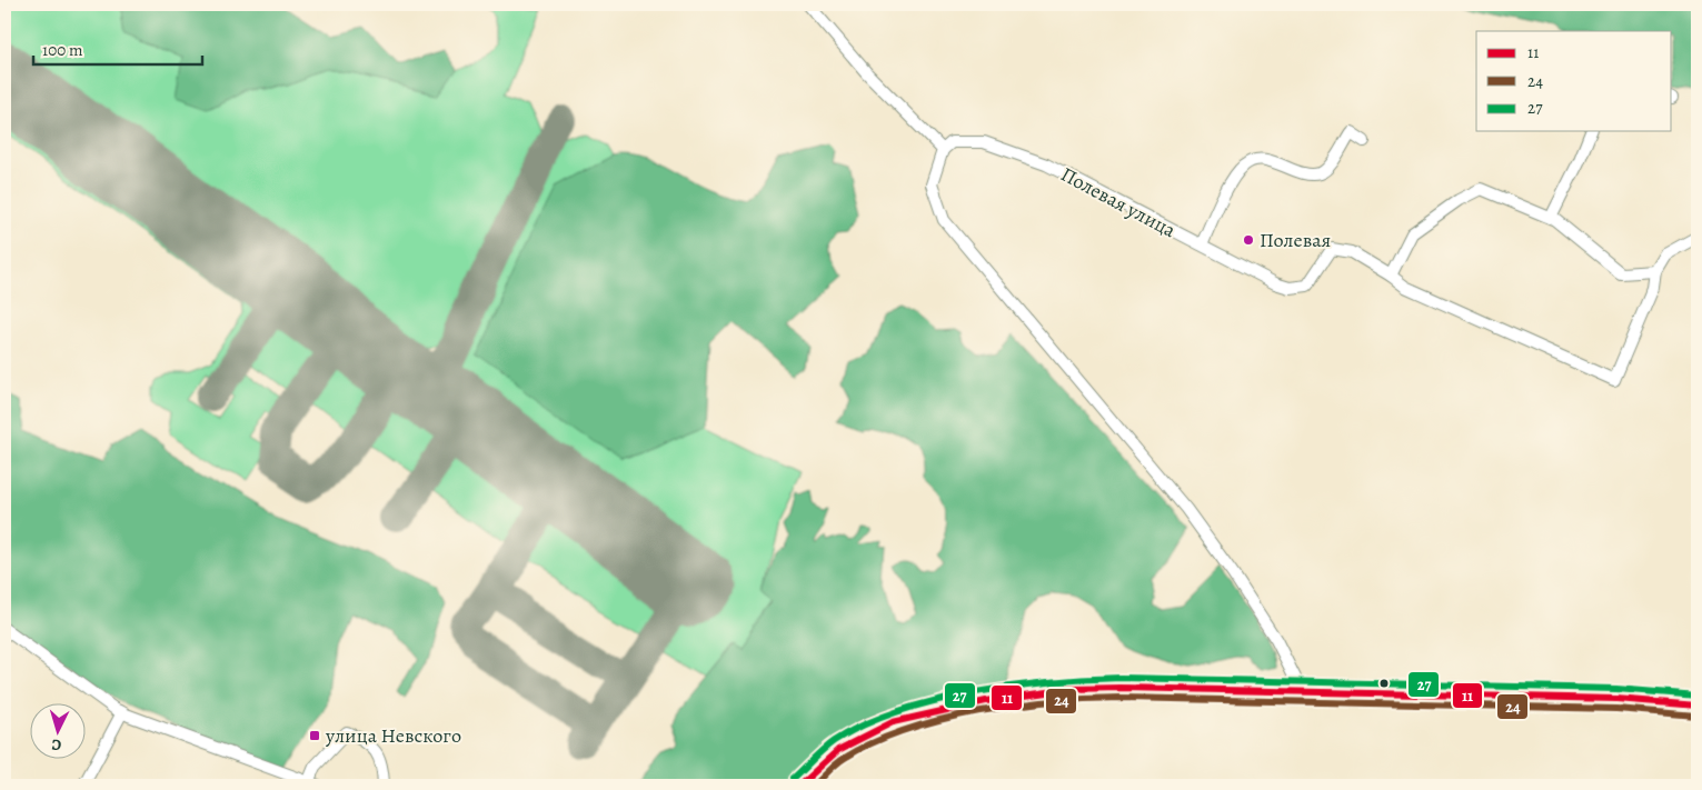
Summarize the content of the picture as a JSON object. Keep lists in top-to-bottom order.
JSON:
{
  "streets": {
    "street": ["Полевая улица"]
  },
  "places": {
    "other": ["Полевая"],
    "transit": ["улица Невского"]
  },
  "lines": ["transit line 27", "transit line 11", "transit line 24"],
  "legend": ["11", "24", "27"],
  "scale_bar": "100 m",
  "north": "bottom"
}
